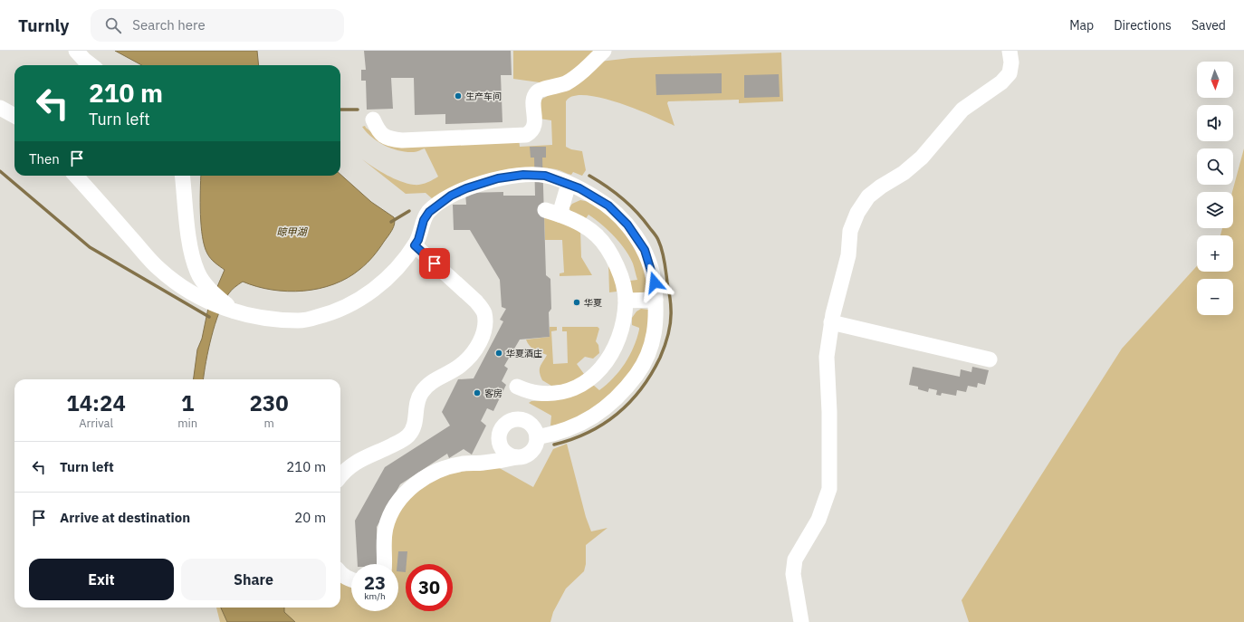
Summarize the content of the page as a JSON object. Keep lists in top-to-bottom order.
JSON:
{
  "water": ["晾甲湖"],
  "places": [
    "生产车间",
    "华夏",
    "华夏酒庄",
    "客房"
  ],
  "north": "bottom",
  "page": {
    "header": "Turnly",
    "search": "Search here",
    "nav": ["Map", "Directions", "Saved"],
    "map_buttons": ["+", "−"],
    "turn": ["210 m", "Turn left"],
    "then": "Then",
    "eta": [
      "14:24",
      "Arrival",
      "1",
      "min",
      "230",
      "m"
    ],
    "list": [
      {
        "name": "Turn left",
        "value": "210 m"
      },
      {
        "name": "Arrive at destination",
        "value": "20 m"
      }
    ],
    "buttons": ["Exit", "Share"],
    "speed": "23 km/h",
    "limit": "30"
  }
}
